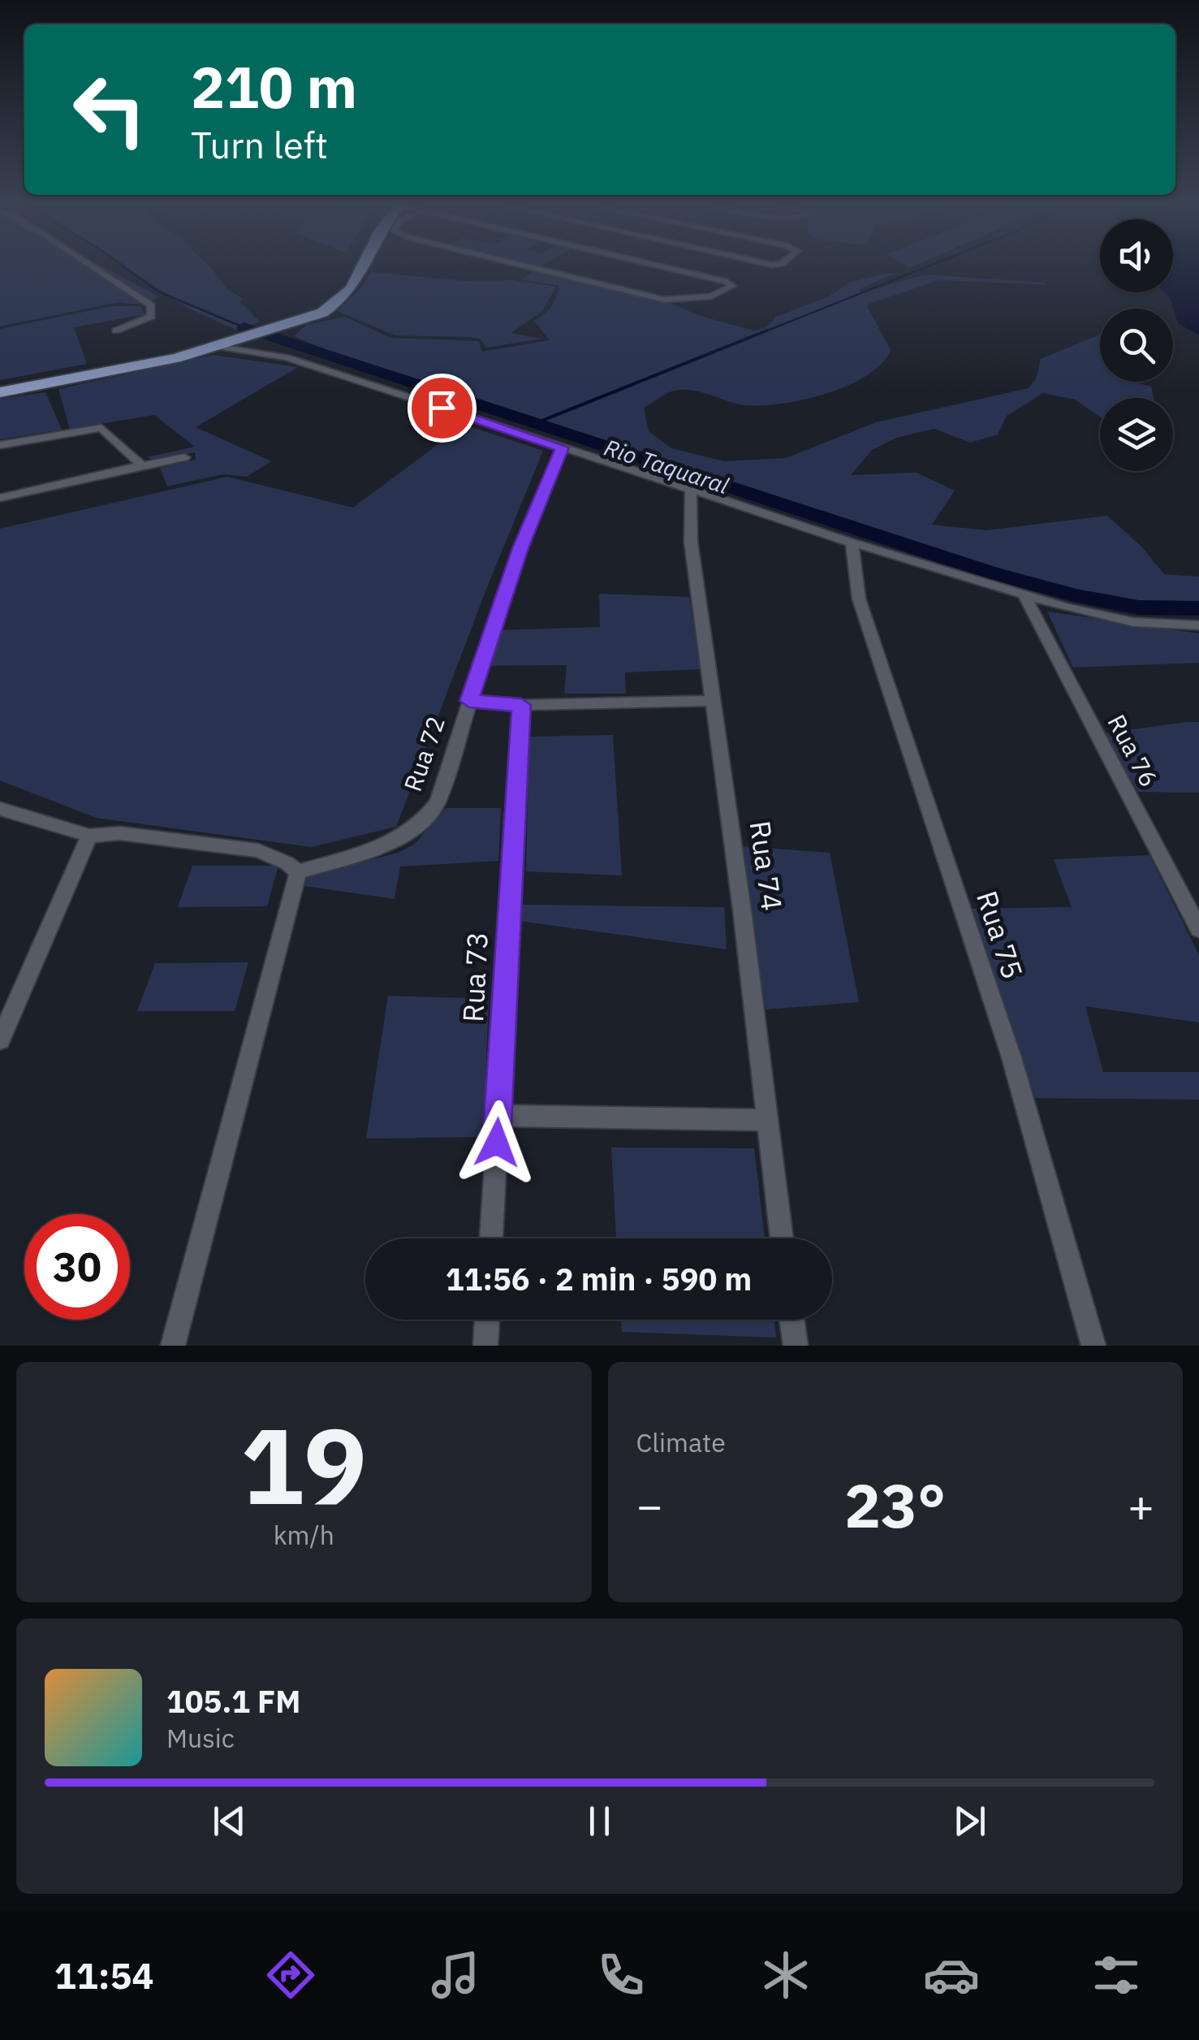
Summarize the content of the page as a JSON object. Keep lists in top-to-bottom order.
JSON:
{
  "streets": {
    "street": [
      "Rua 76",
      "Rua 72",
      "Rua 74",
      "Rua 75",
      "Rua 73"
    ]
  },
  "water": ["Rio Taquaral"],
  "page": {
    "turn": ["210 m", "Turn left"],
    "limit": "30",
    "trip": "11:56 · 2 min · 590 m",
    "tile": [
      ["19", "km/h"],
      "Climate"
    ],
    "heat": ["−", "23°", "+"],
    "song": ["105.1 FM", "Music"],
    "tabs": "11:54"
  }
}
